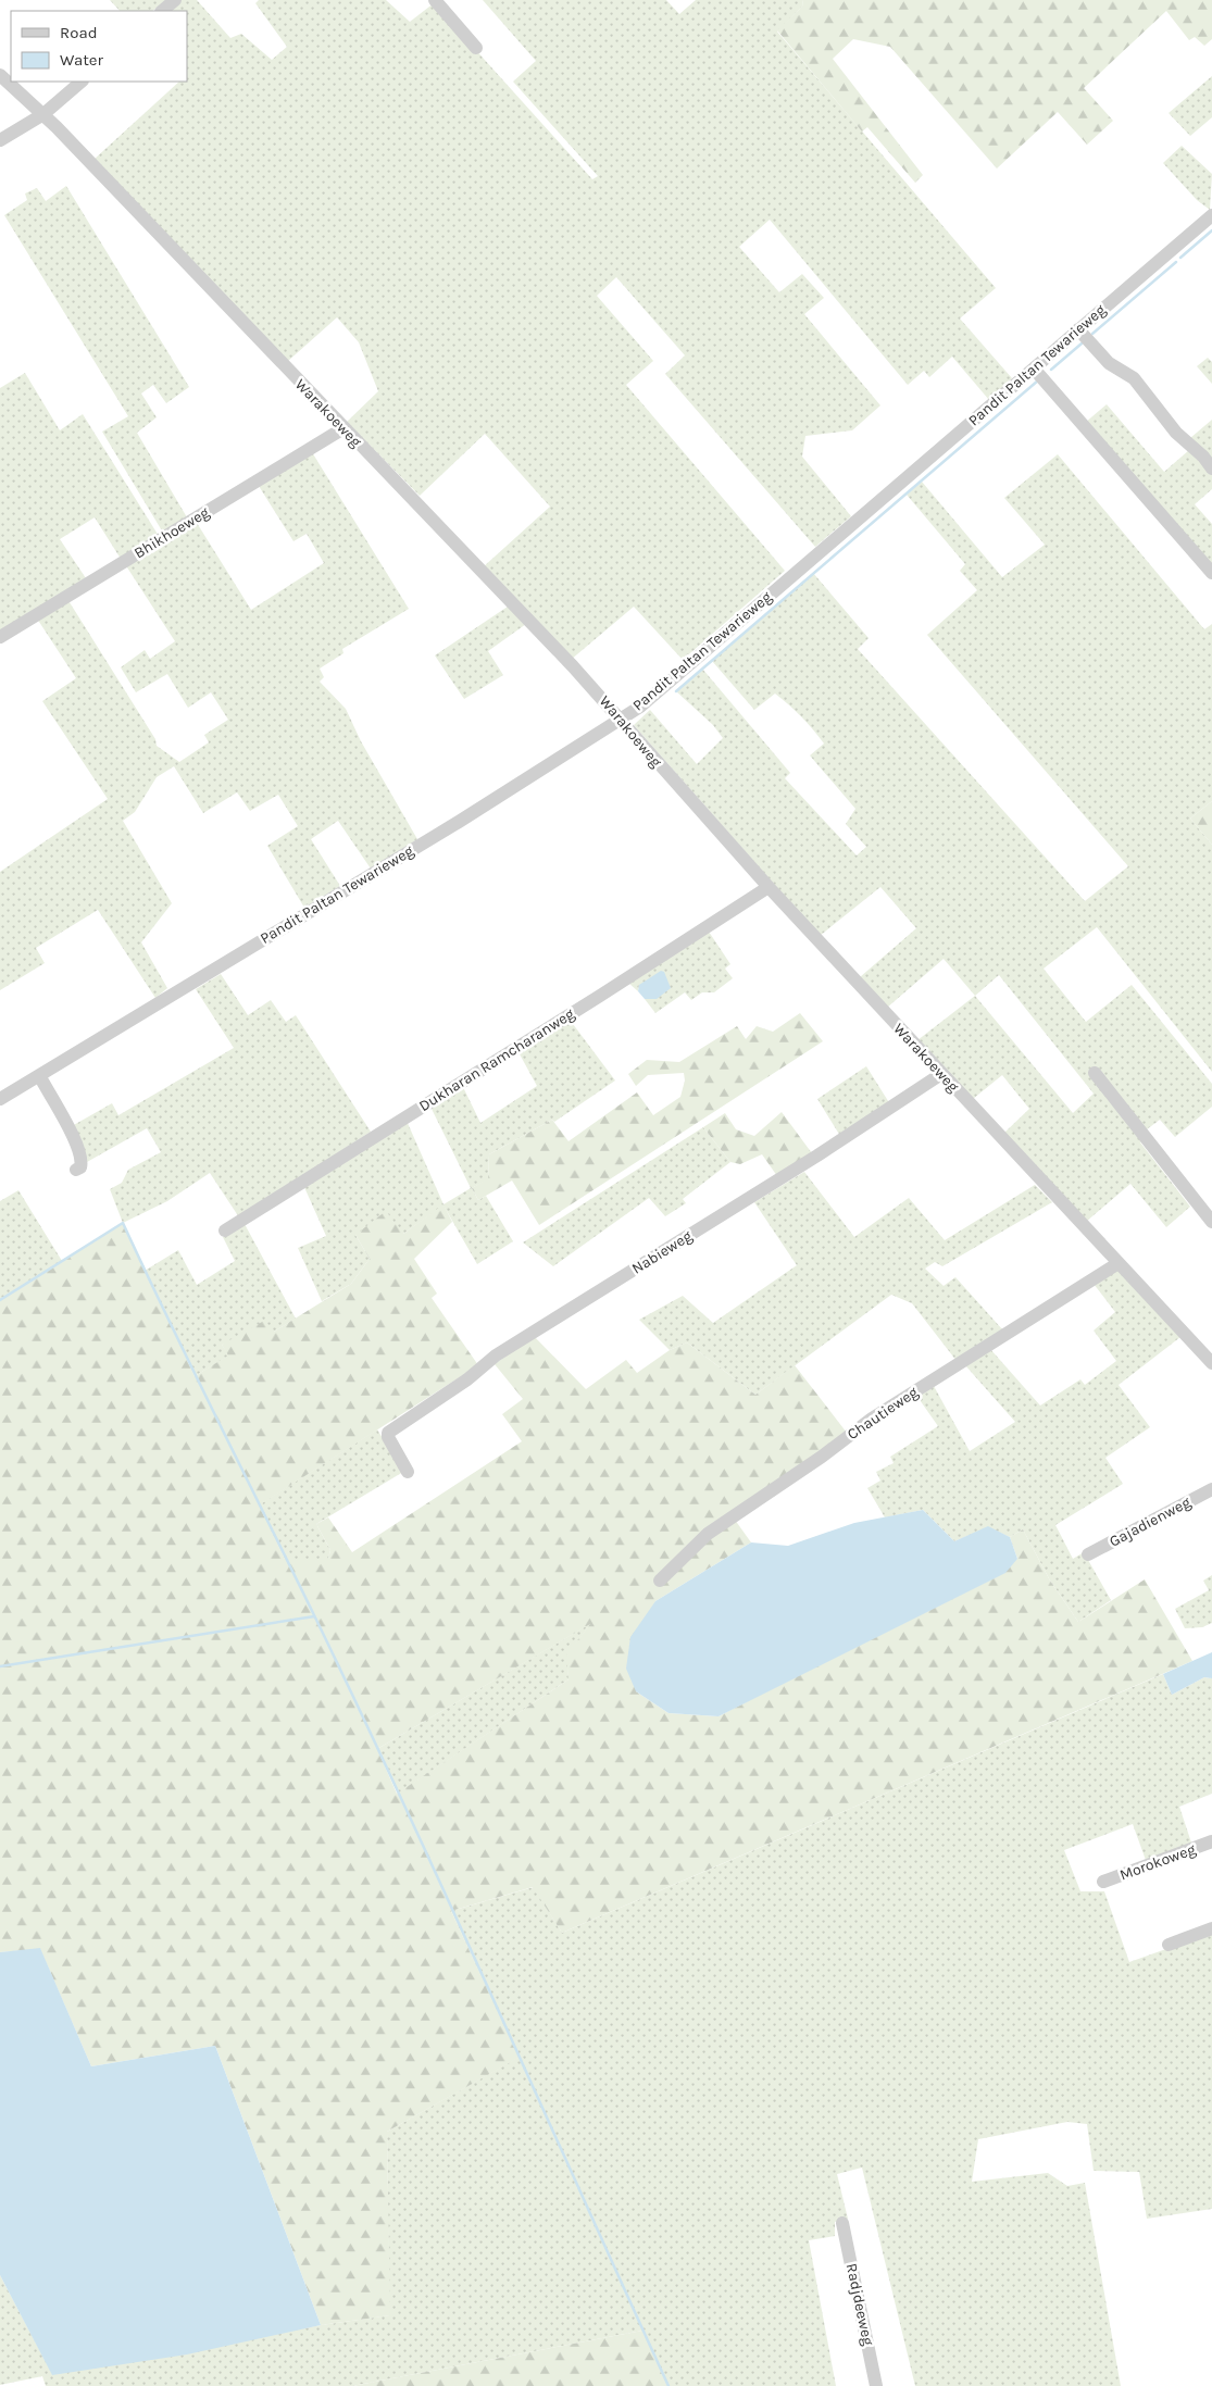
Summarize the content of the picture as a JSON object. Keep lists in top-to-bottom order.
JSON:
{
  "streets": {
    "street": [
      "Pandit Paltan Tewarieweg",
      "Warakoeweg",
      "Bhikhoeweg",
      "Dukharan Ramcharanweg",
      "Nabieweg",
      "Chautieweg",
      "Gajadienweg",
      "Morokoweg",
      "Radjdeeweg"
    ]
  },
  "crossings": [
    ["Pandit Paltan Tewarieweg", "Warakoeweg"],
    ["Warakoeweg", "Bhikhoeweg"],
    ["Warakoeweg", "Dukharan Ramcharanweg"],
    ["Warakoeweg", "Nabieweg"],
    ["Warakoeweg", "Chautieweg"]
  ],
  "legend": ["Road", "Water"]
}
